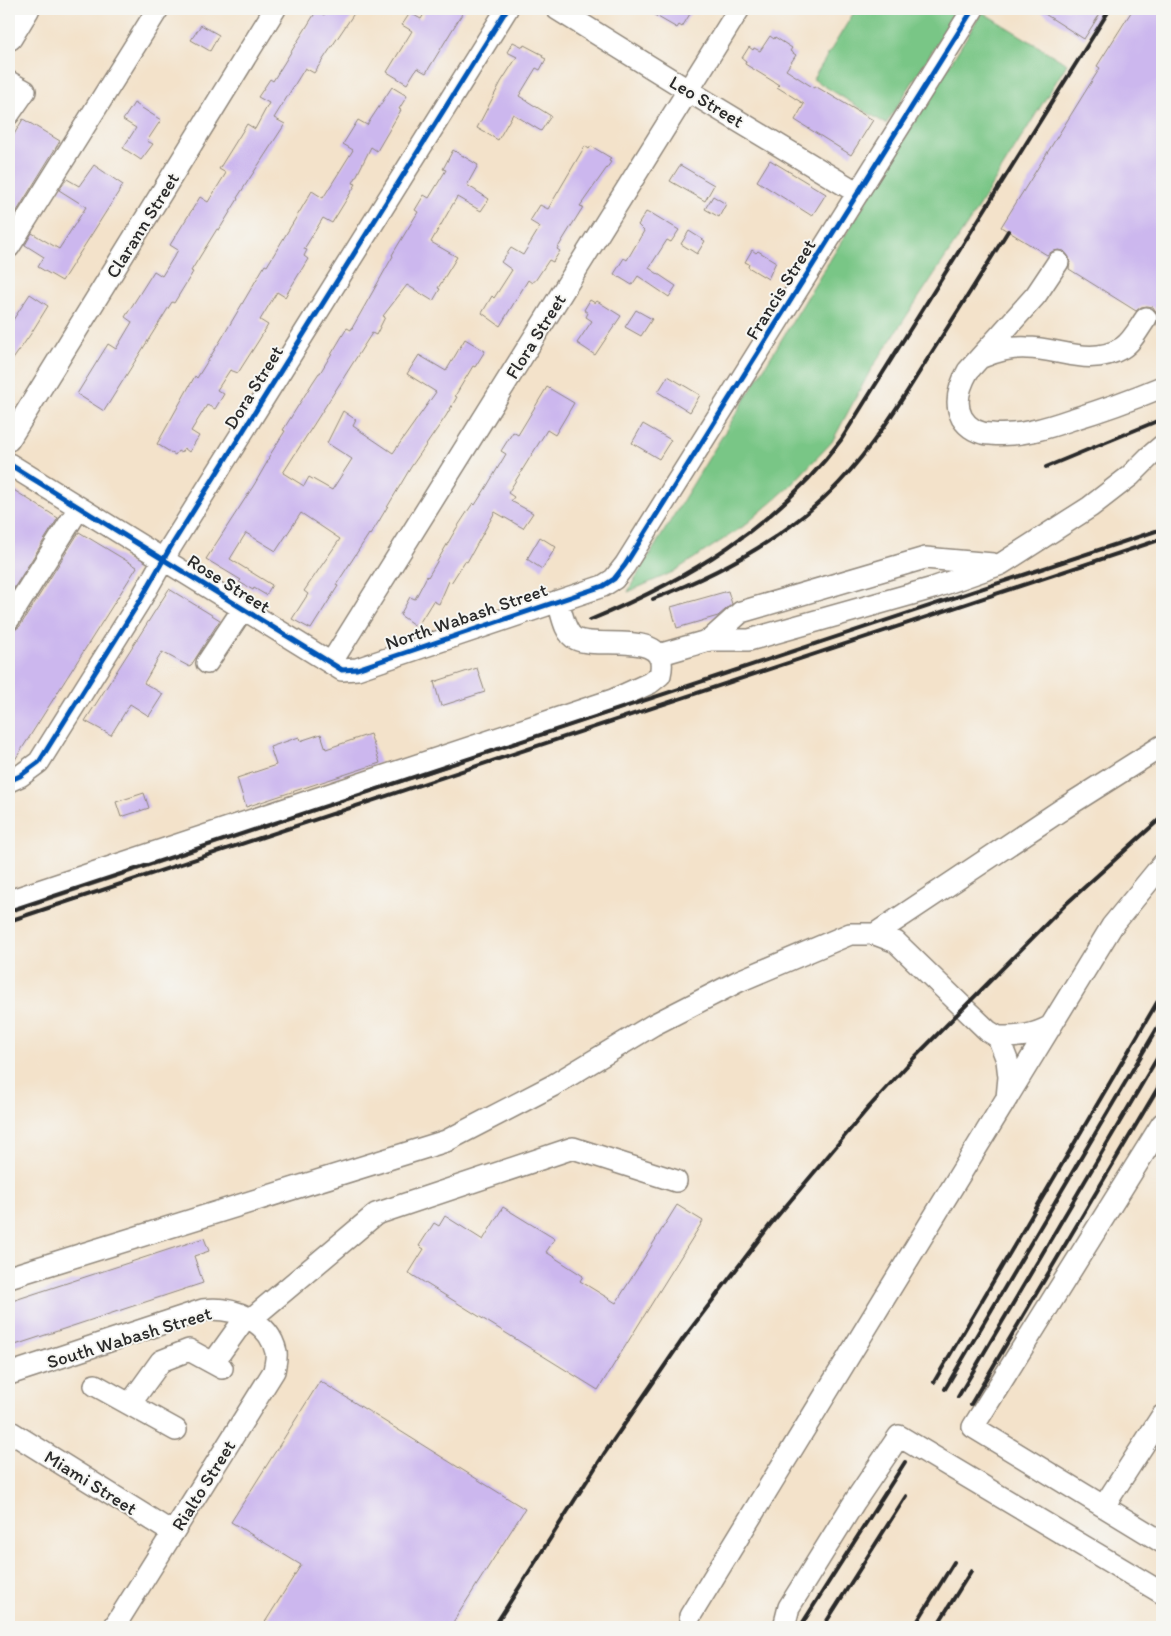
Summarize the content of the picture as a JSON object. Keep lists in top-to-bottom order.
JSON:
{
  "streets": {
    "street": [
      "Leo Street",
      "Clarann Street",
      "Francis Street",
      "Flora Street",
      "Dora Street",
      "Rose Street",
      "North Wabash Street",
      "South Wabash Street",
      "Miami Street",
      "Rialto Street"
    ]
  },
  "crossings": [
    ["Leo Street", "Francis Street"],
    ["Leo Street", "Flora Street"],
    ["Francis Street", "North Wabash Street"],
    ["Flora Street", "Rose Street"],
    ["Flora Street", "North Wabash Street"],
    ["Dora Street", "Rose Street"],
    ["Rose Street", "North Wabash Street"],
    ["South Wabash Street", "Rialto Street"],
    ["Miami Street", "Rialto Street"]
  ]
}
